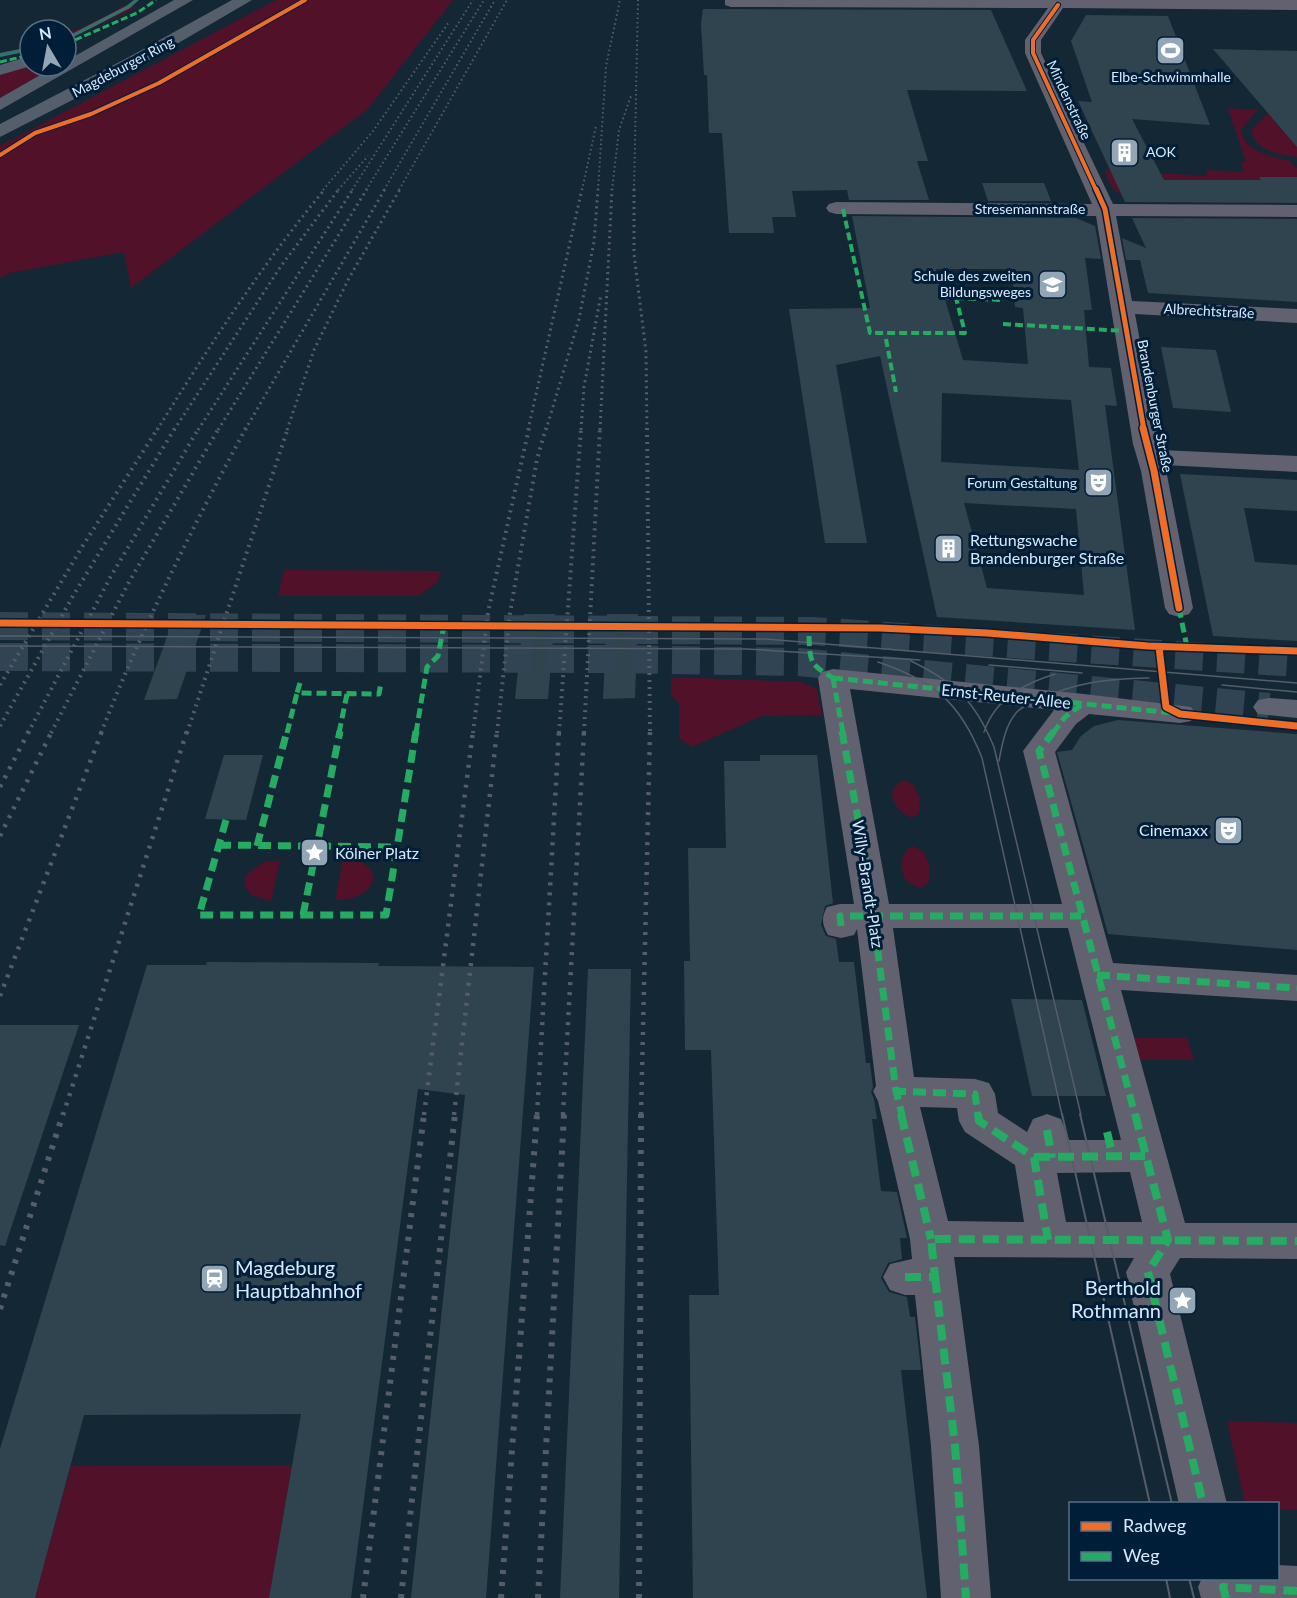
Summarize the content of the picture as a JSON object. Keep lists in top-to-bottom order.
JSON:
{
  "streets": {
    "highway": ["Magdeburger Ring"],
    "street": [
      "Mindenstraße",
      "Stresemannstraße",
      "Albrechtstraße",
      "Brandenburger Straße",
      "Ernst-Reuter-Allee",
      "Willy-Brandt-Platz"
    ]
  },
  "crossings": [
    ["Mindenstraße", "Stresemannstraße"],
    ["Mindenstraße", "Brandenburger Straße"],
    ["Stresemannstraße", "Brandenburger Straße"],
    ["Albrechtstraße", "Brandenburger Straße"],
    ["Ernst-Reuter-Allee", "Willy-Brandt-Platz"]
  ],
  "places": {
    "sports": ["Elbe-Schwimmhalle"],
    "building": ["AOK", "Rettungswache Brandenburger Straße"],
    "school or university": ["Schule des zweiten Bildungsweges"],
    "theatre": ["Forum Gestaltung", "Cinemaxx"],
    "place": ["Kölner Platz", "Berthold Rothmann"],
    "station": ["Magdeburg Hauptbahnhof"]
  },
  "legend": ["Radweg", "Weg"],
  "north": "top"
}
